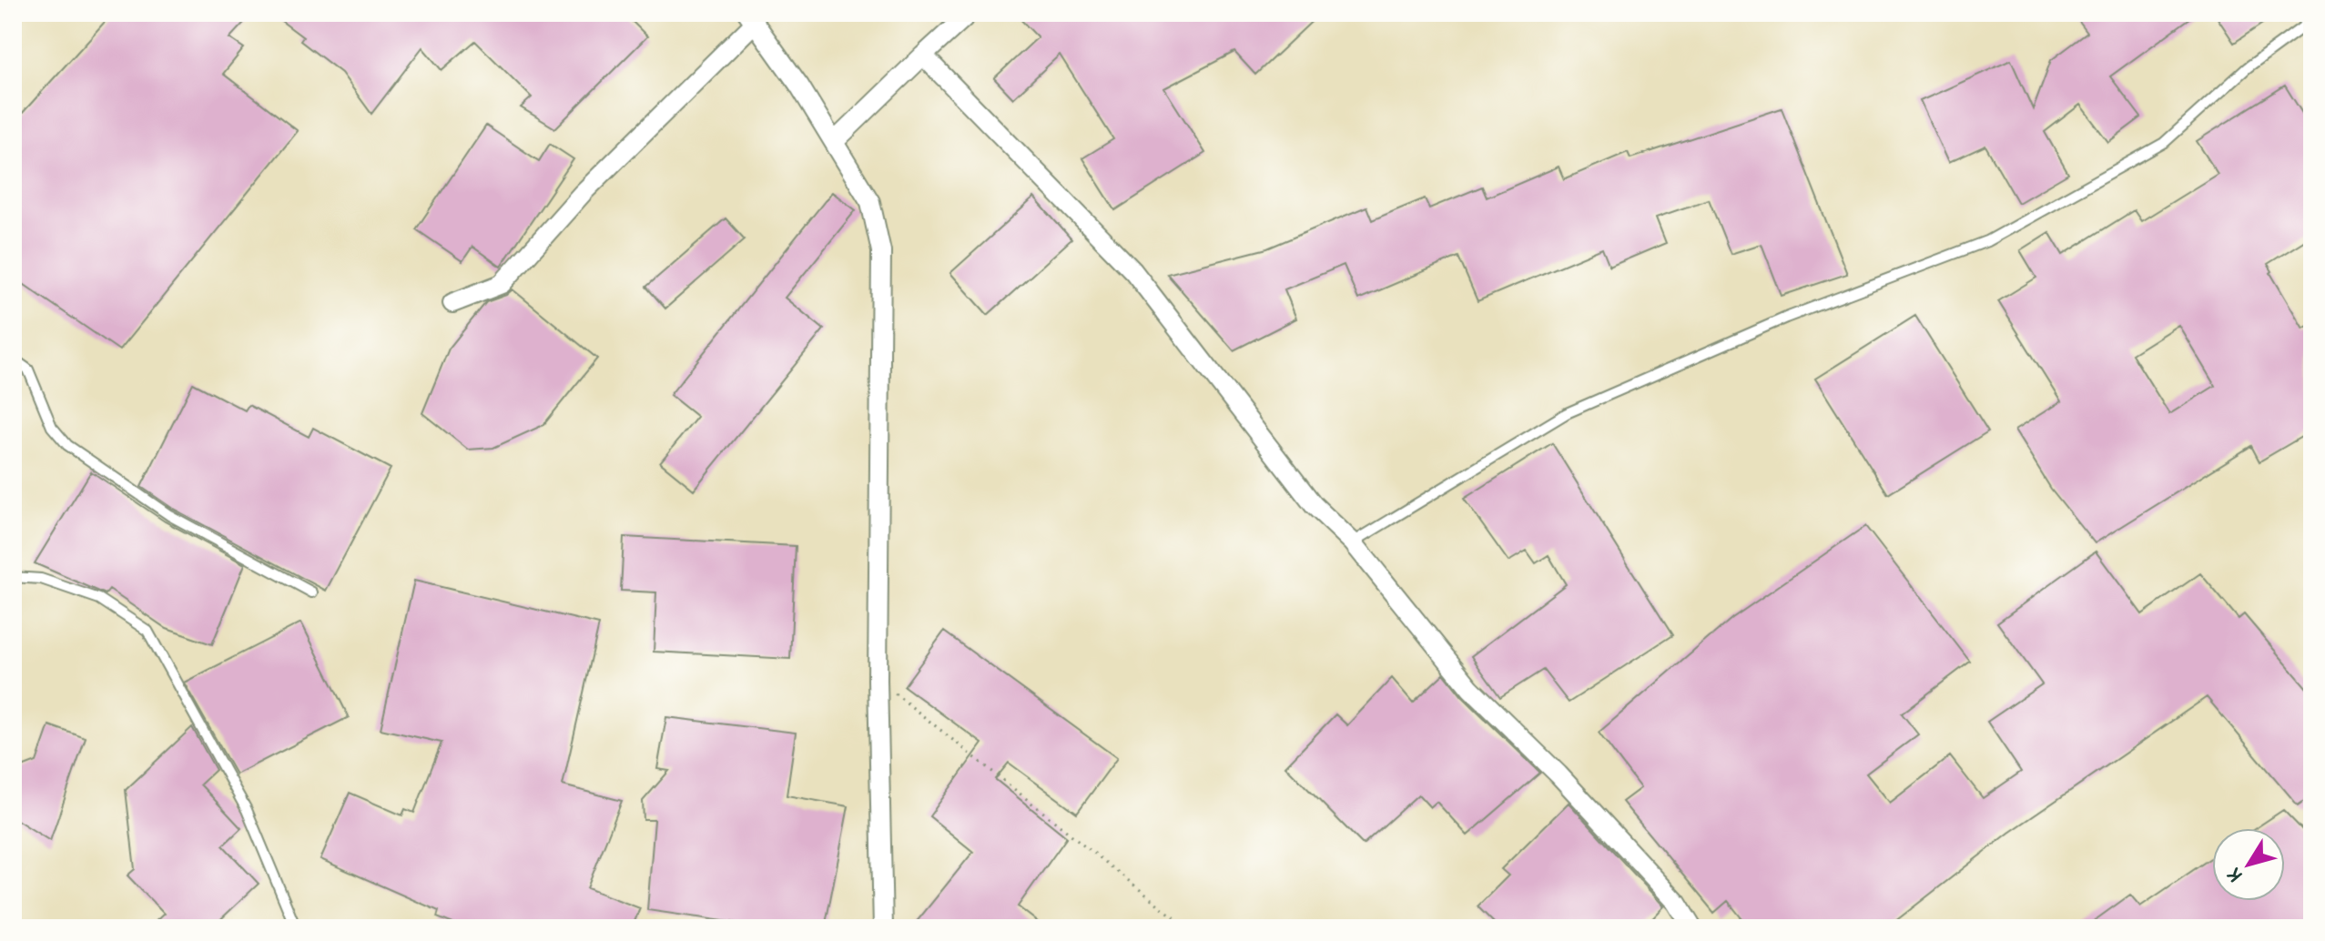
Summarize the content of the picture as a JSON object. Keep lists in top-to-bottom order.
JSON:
{
  "north": "bottom left"
}
